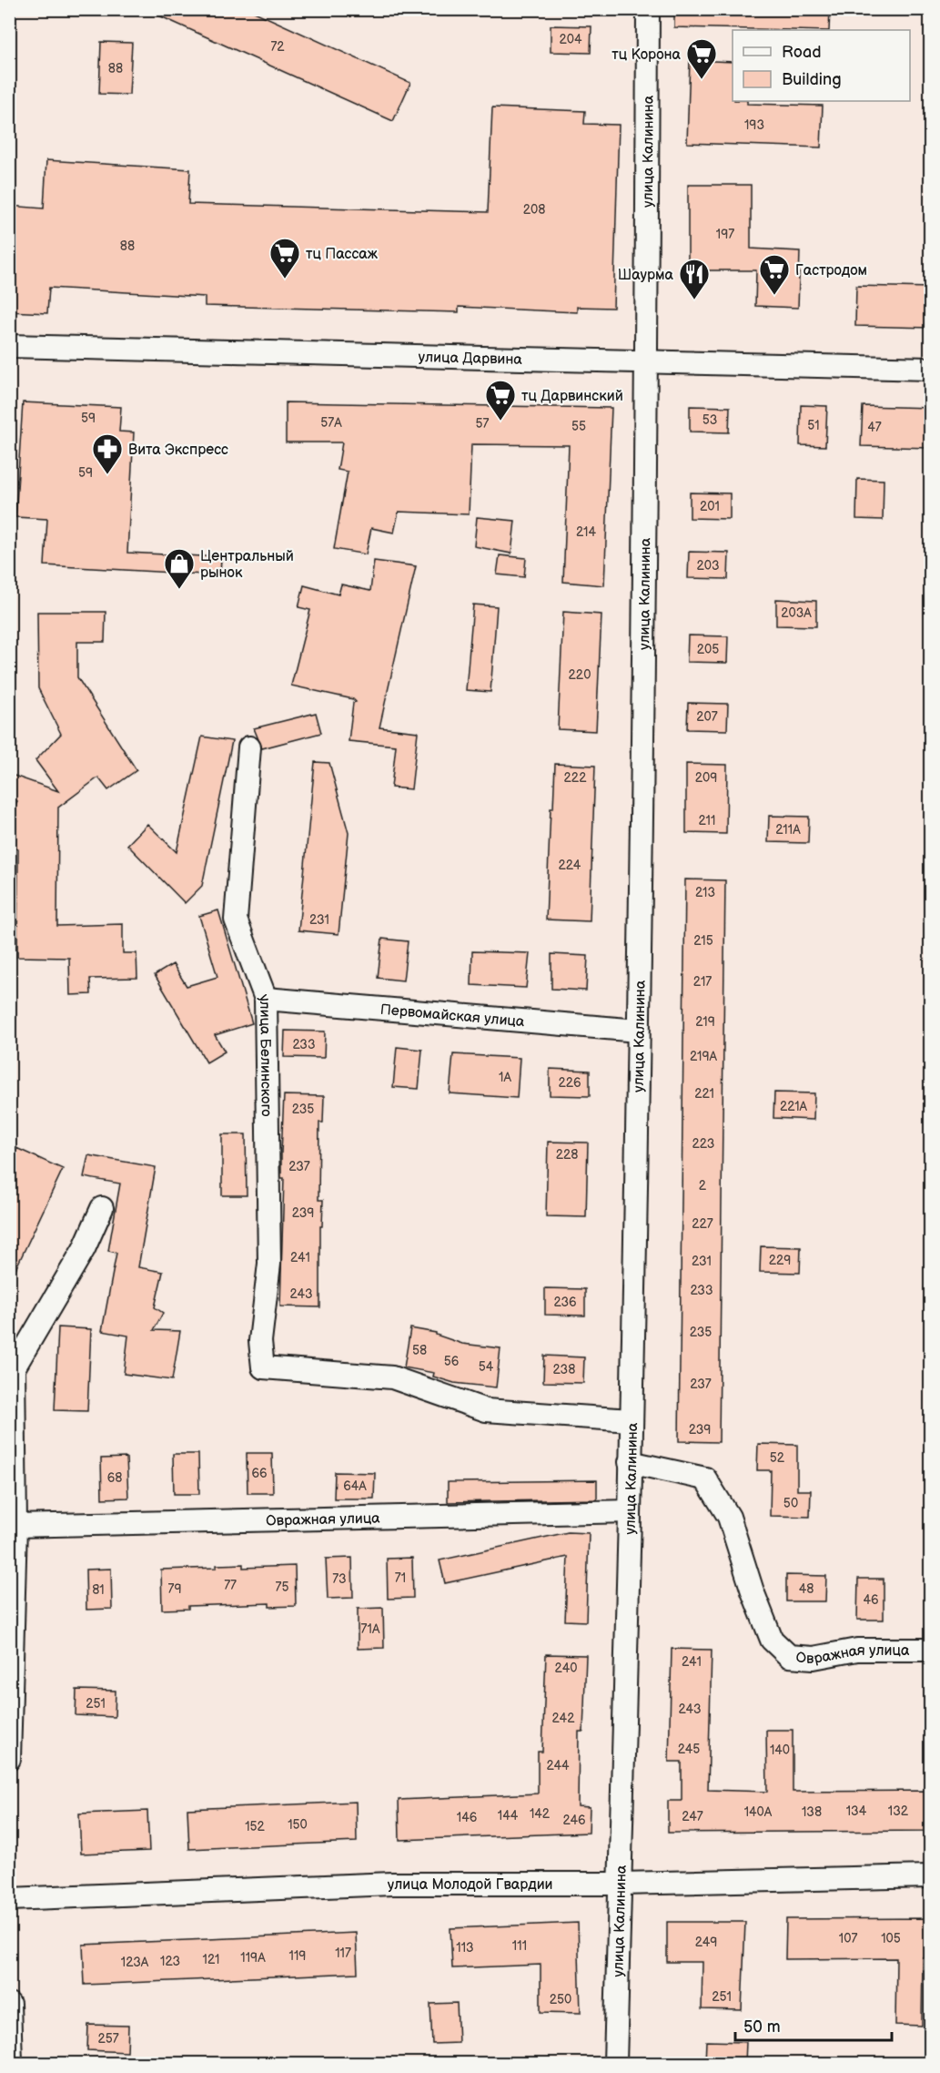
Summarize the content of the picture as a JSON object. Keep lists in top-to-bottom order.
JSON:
{
  "streets": {
    "street": [
      "улица Калинина",
      "улица Дарвина",
      "Первомайская улица",
      "улица Белинского",
      "Овражная улица",
      "улица Молодой Гвардии"
    ]
  },
  "crossings": [
    ["улица Калинина", "улица Дарвина"],
    ["улица Калинина", "Первомайская улица"],
    ["улица Калинина", "улица Белинского"],
    ["улица Калинина", "Овражная улица"],
    ["улица Калинина", "улица Молодой Гвардии"],
    ["Первомайская улица", "улица Белинского"]
  ],
  "places": {
    "supermarket": [
      "тц Корона",
      "тц Пассаж",
      "Гастродом",
      "тц Дарвинский"
    ],
    "restaurant": ["Шаурма"],
    "pharmacy": ["Вита Экспресс"],
    "shop": ["Центральный рынок"]
  },
  "house_numbers": [
    "204",
    "72",
    "88",
    "193",
    "208",
    "197",
    "88",
    "59",
    "53",
    "57А",
    "57",
    "51",
    "55",
    "47",
    "59",
    "201",
    "214",
    "203",
    "203А",
    "205",
    "220",
    "207",
    "222",
    "209",
    "211",
    "211А",
    "224",
    "213",
    "231",
    "215",
    "217",
    "219",
    "233",
    "219А",
    "1А",
    "226",
    "221",
    "221А",
    "235",
    "223",
    "228",
    "237",
    "2",
    "239",
    "227",
    "241",
    "229",
    "231",
    "233",
    "243",
    "236",
    "235",
    "58",
    "56",
    "54",
    "238",
    "237",
    "239",
    "52",
    "66",
    "68",
    "64А",
    "50",
    "71",
    "73",
    "77",
    "75",
    "79",
    "48",
    "81",
    "46",
    "71А",
    "241",
    "240",
    "251",
    "243",
    "242",
    "245",
    "140",
    "244",
    "134",
    "132",
    "140А",
    "138",
    "142",
    "144",
    "247",
    "146",
    "246",
    "150",
    "152",
    "107",
    "105",
    "249",
    "111",
    "113",
    "117",
    "119",
    "119А",
    "121",
    "123",
    "123А",
    "251",
    "250",
    "257"
  ],
  "legend": ["Road", "Building"],
  "scale_bar": "50 m"
}
